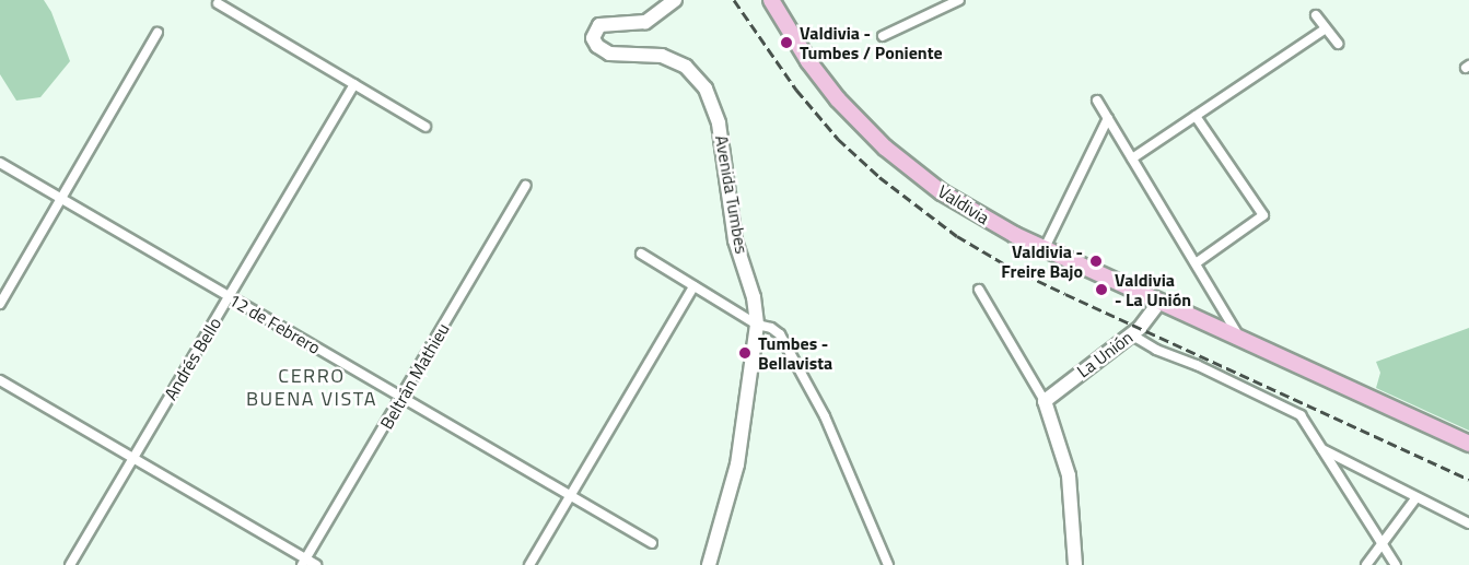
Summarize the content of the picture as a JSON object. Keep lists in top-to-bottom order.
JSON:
{
  "streets": {
    "main road": ["Avenida Tumbes", "Valdivia", "La Unión"],
    "street": ["12 de Febrero", "Andrés Bello", "Beltrán Mathieu"]
  },
  "crossings": [
    ["Valdivia", "La Unión"],
    ["12 de Febrero", "Andrés Bello"],
    ["12 de Febrero", "Beltrán Mathieu"]
  ],
  "districts": ["CERRO BUENA VISTA"],
  "places": [
    "Valdivia - Tumbes / Poniente",
    "Valdivia - Freire Bajo",
    "Valdivia - La Unión",
    "Tumbes - Bellavista"
  ]
}
